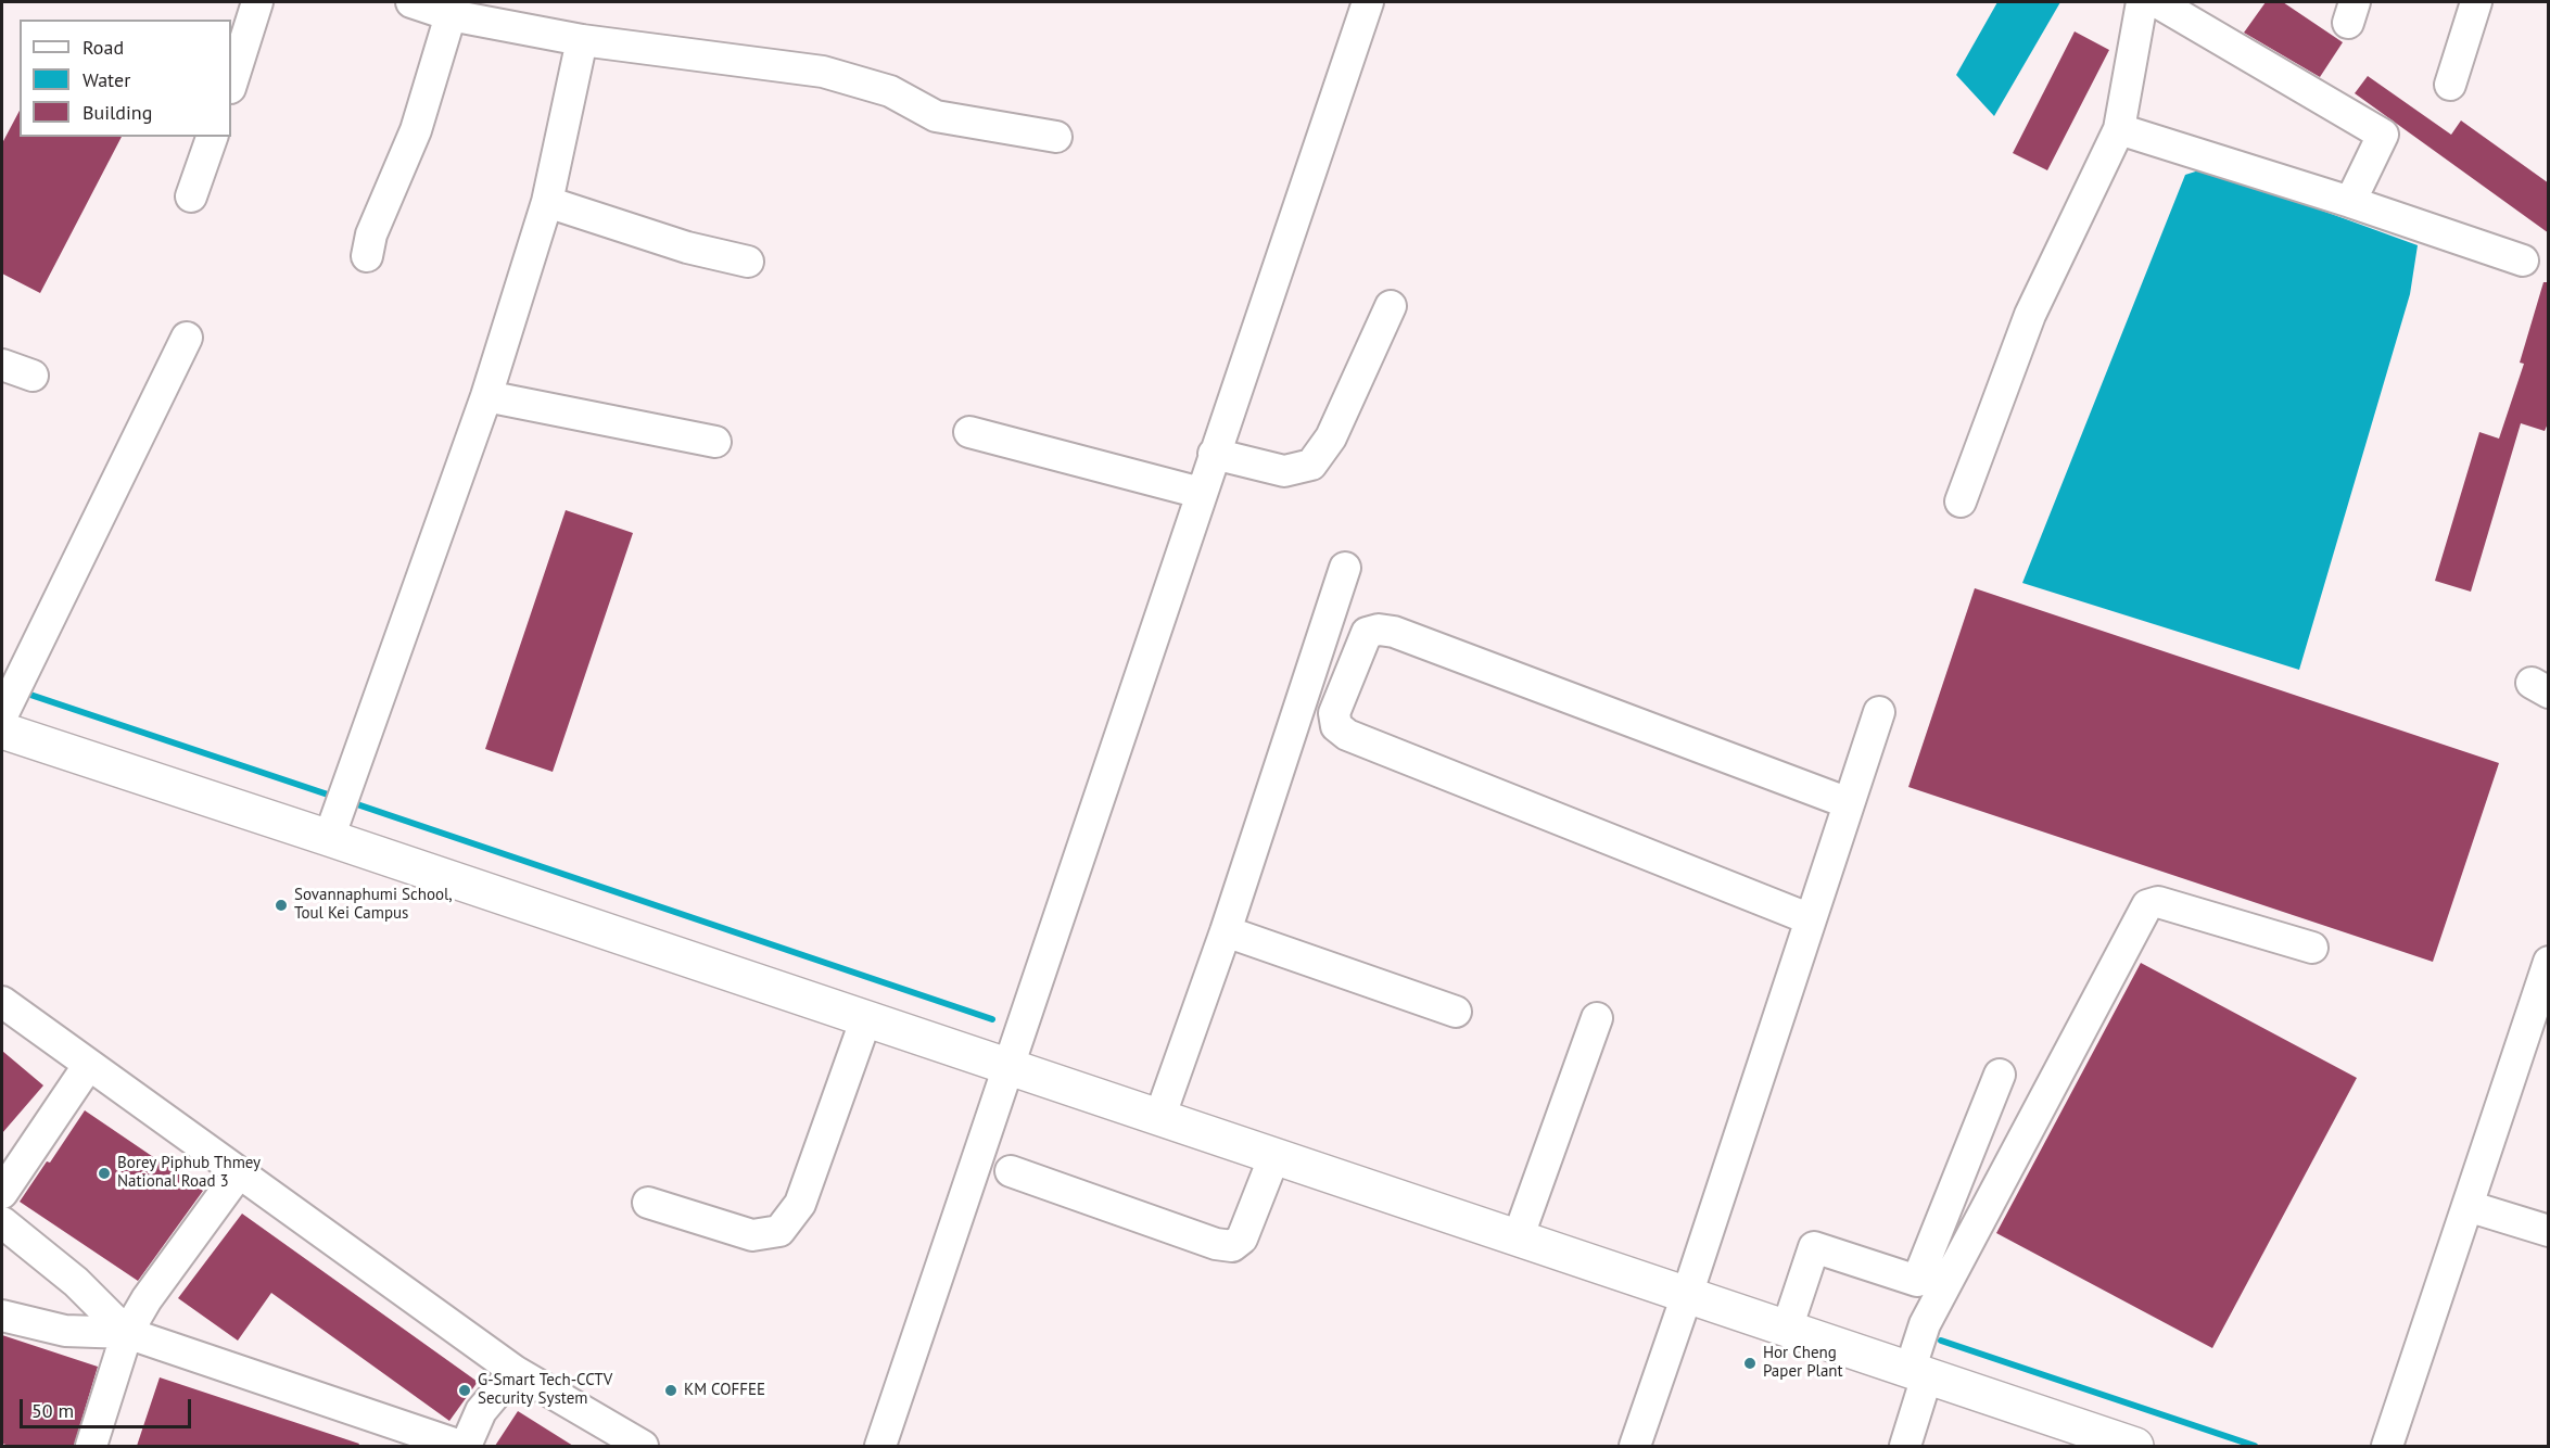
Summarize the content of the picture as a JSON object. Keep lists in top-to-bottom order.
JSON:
{
  "places": [
    "Sovannaphumi School, Toul Kei Campus",
    "Borey Piphub Thmey National Road 3",
    "Hor Cheng Paper Plant",
    "G-Smart Tech-CCTV Security System",
    "KM COFFEE"
  ],
  "legend": ["Road", "Water", "Building"],
  "scale_bar": "50 m"
}
